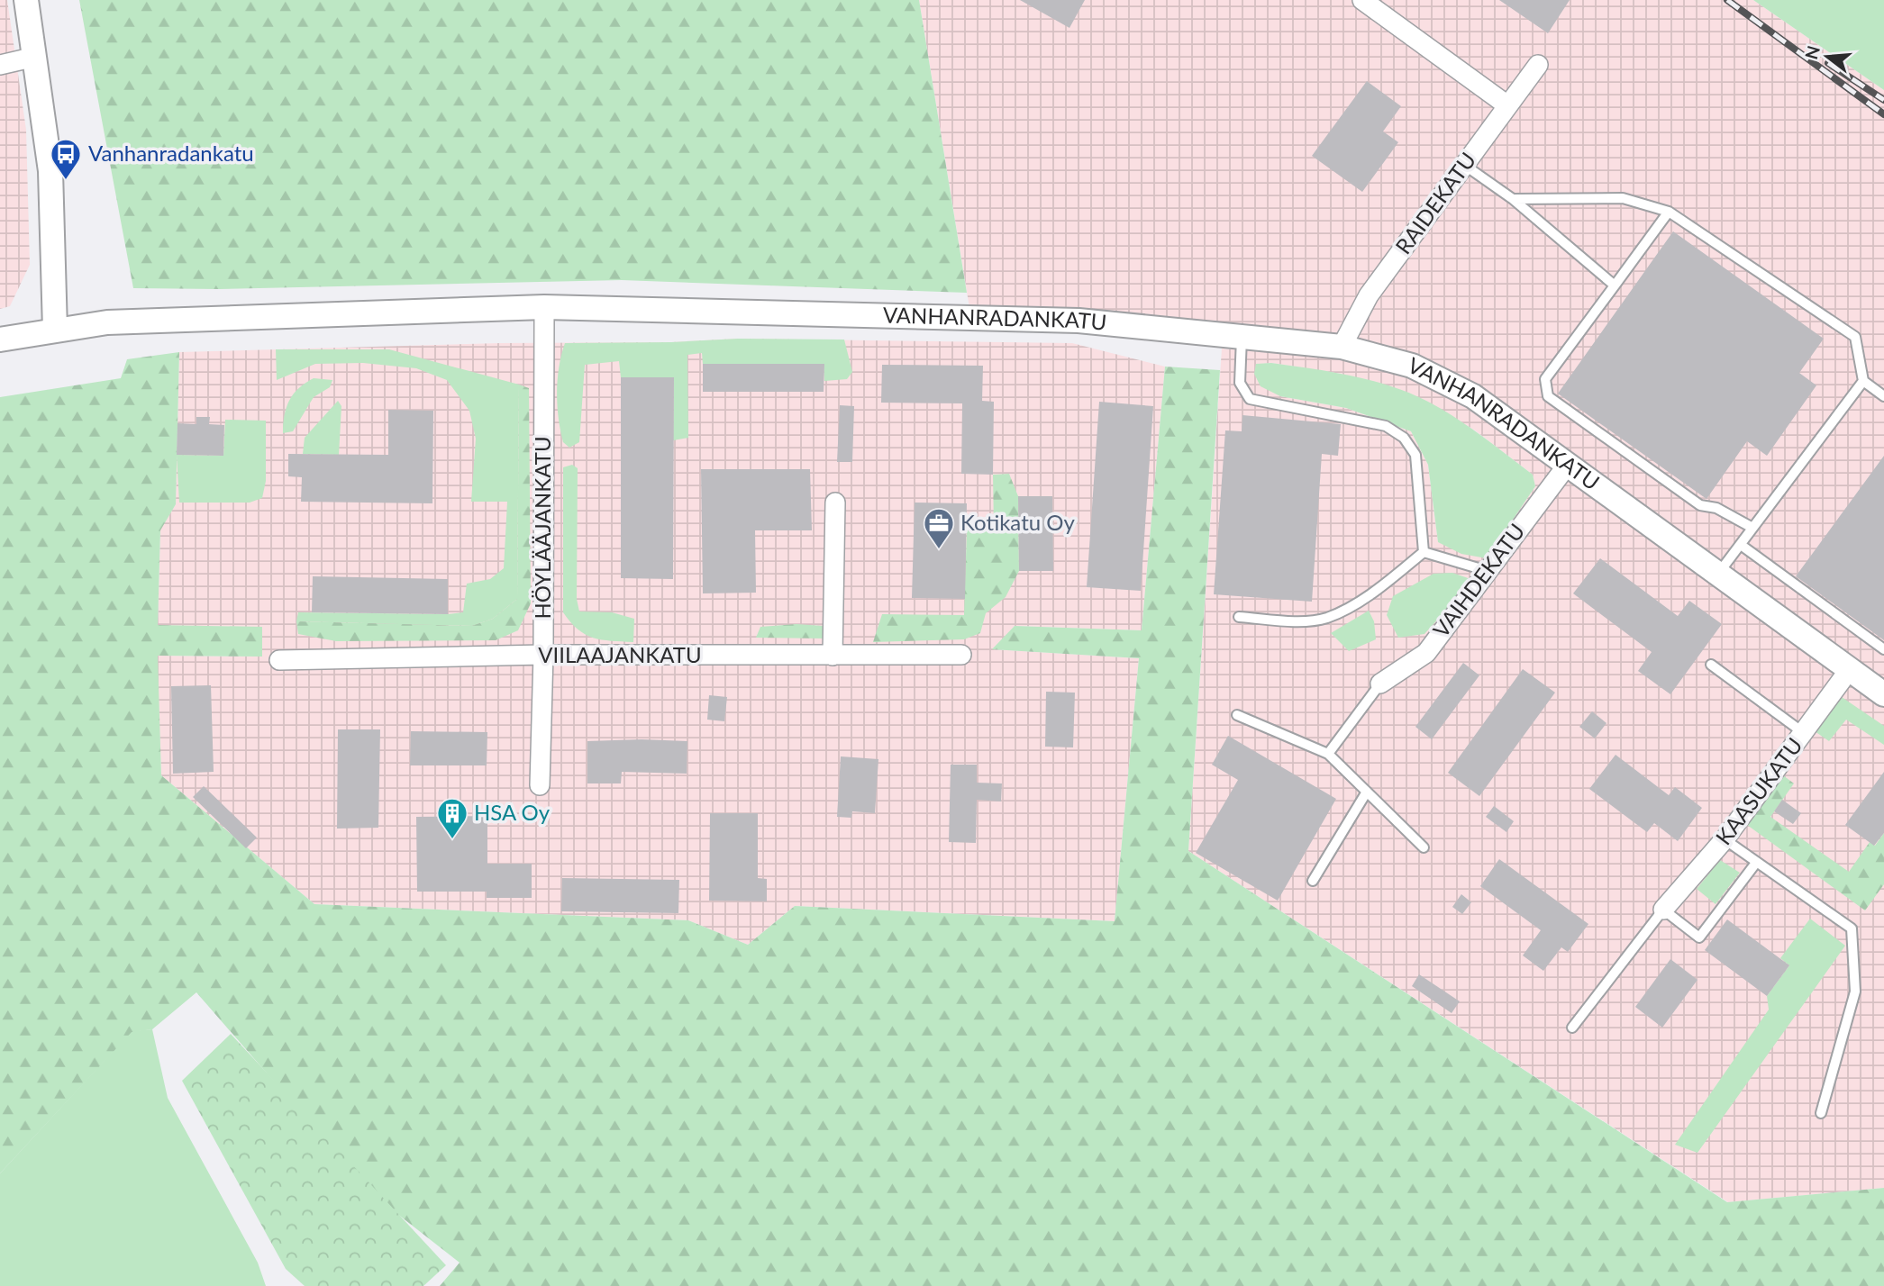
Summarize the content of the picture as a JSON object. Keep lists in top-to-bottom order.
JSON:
{
  "streets": {
    "street": [
      "RAIDEKATU",
      "VANHANRADANKATU",
      "HÖYLÄÄJANKATU",
      "VAIHDEKATU",
      "VIILAAJANKATU",
      "KAASUKATU"
    ]
  },
  "crossings": [
    ["RAIDEKATU", "VANHANRADANKATU"],
    ["VANHANRADANKATU", "HÖYLÄÄJANKATU"],
    ["VANHANRADANKATU", "VAIHDEKATU"],
    ["VANHANRADANKATU", "KAASUKATU"],
    ["HÖYLÄÄJANKATU", "VIILAAJANKATU"]
  ],
  "places": {
    "bus stop": ["Vanhanradankatu"],
    "office": ["Kotikatu Oy"],
    "building": ["HSA Oy"]
  },
  "north": "left"
}
